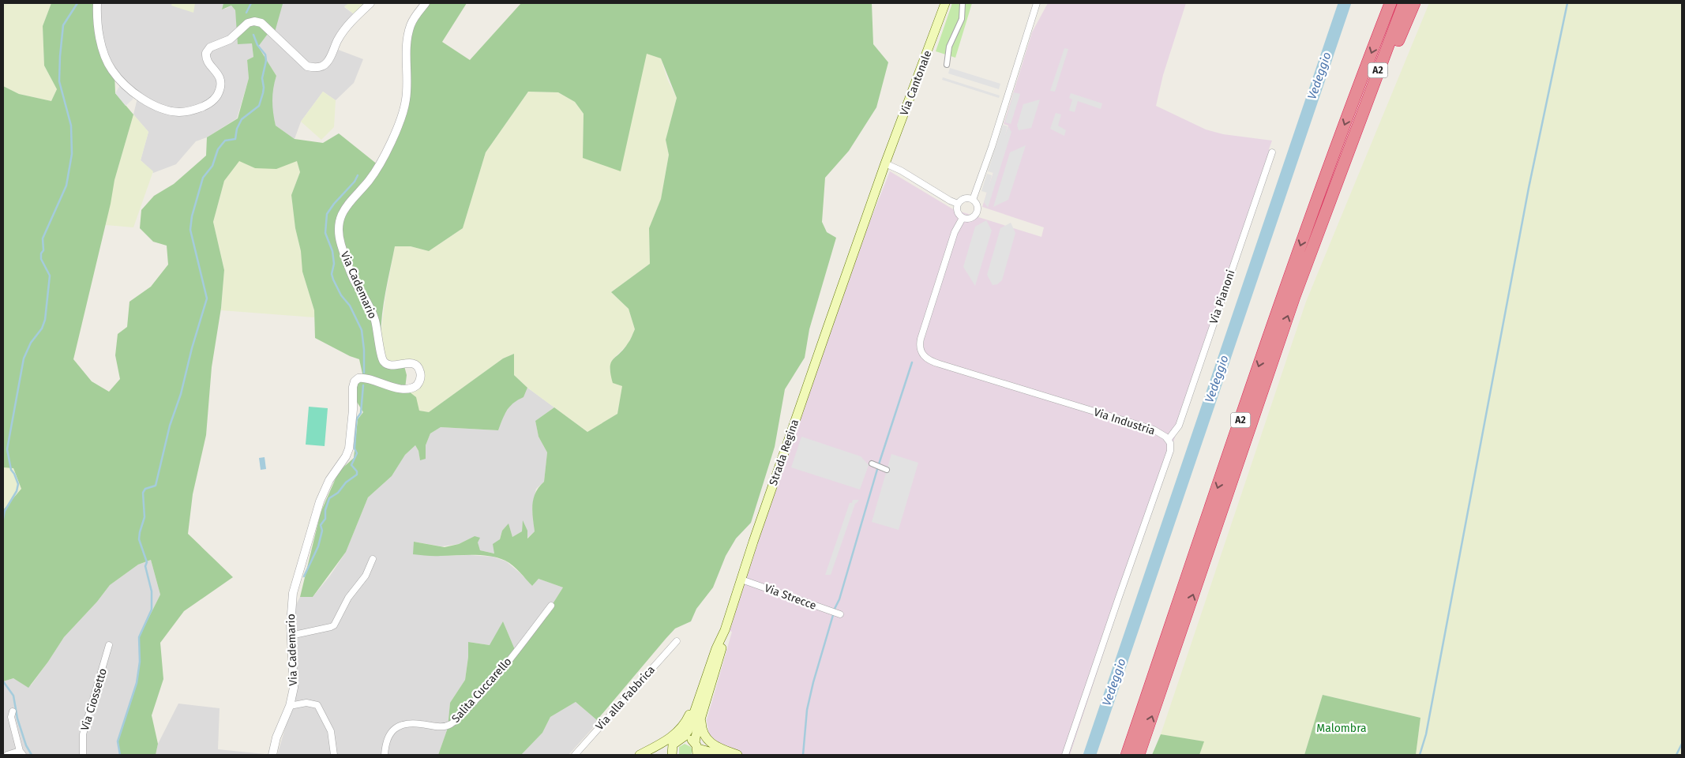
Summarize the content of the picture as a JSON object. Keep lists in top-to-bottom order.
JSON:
{
  "streets": {
    "highway": ["A2"],
    "main road": ["Via Cantonale", "Strada Regina"],
    "street": [
      "Via Cademario",
      "Via Pianoni",
      "Via Industria",
      "Via Strecce",
      "Salita Cuccarello",
      "Via alla Fabbrica",
      "Via Ciossetto"
    ]
  },
  "crossings": [
    ["Via Cantonale", "Strada Regina"],
    ["Via Pianoni", "Via Industria"],
    ["Strada Regina", "Via Strecce"]
  ],
  "water": ["Vedeggio"],
  "parks": ["Malombra"]
}
